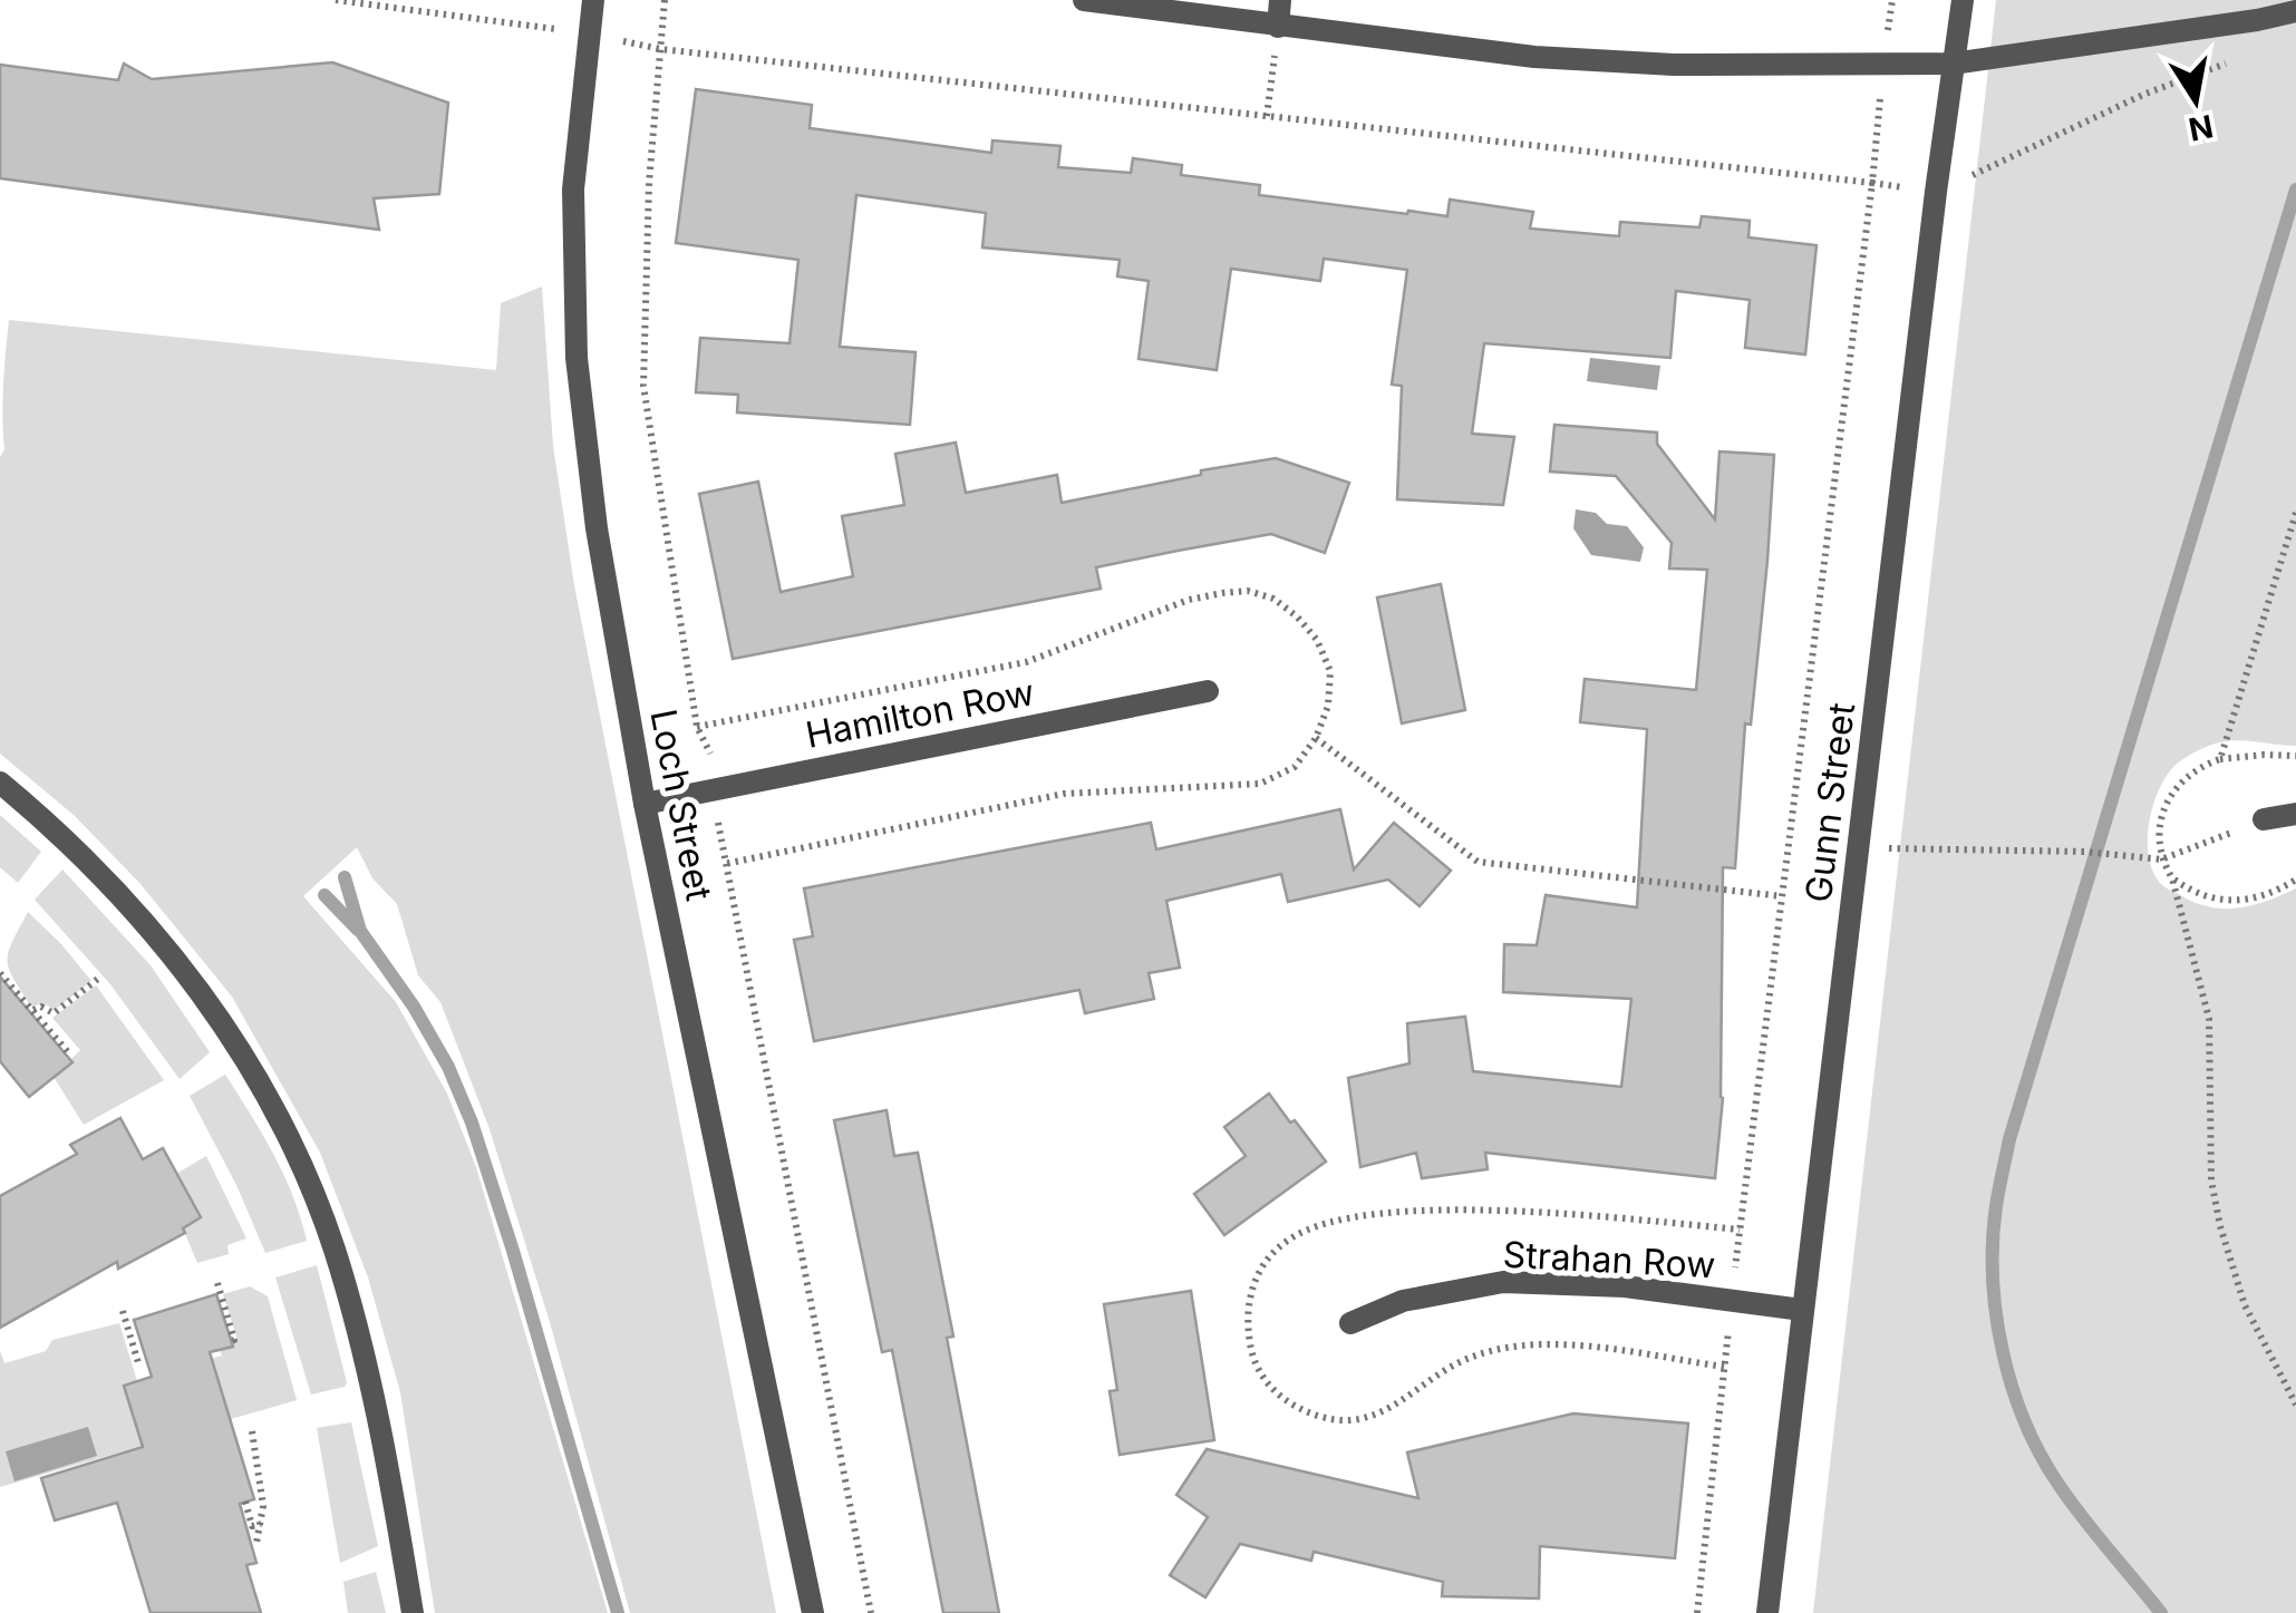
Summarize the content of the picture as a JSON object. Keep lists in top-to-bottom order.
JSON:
{
  "streets": {
    "street": [
      "Hamilton Row",
      "Gunn Street",
      "Loch Street",
      "Strahan Row"
    ]
  },
  "crossings": [
    ["Hamilton Row", "Loch Street"],
    ["Gunn Street", "Strahan Row"]
  ],
  "north": "bottom"
}
